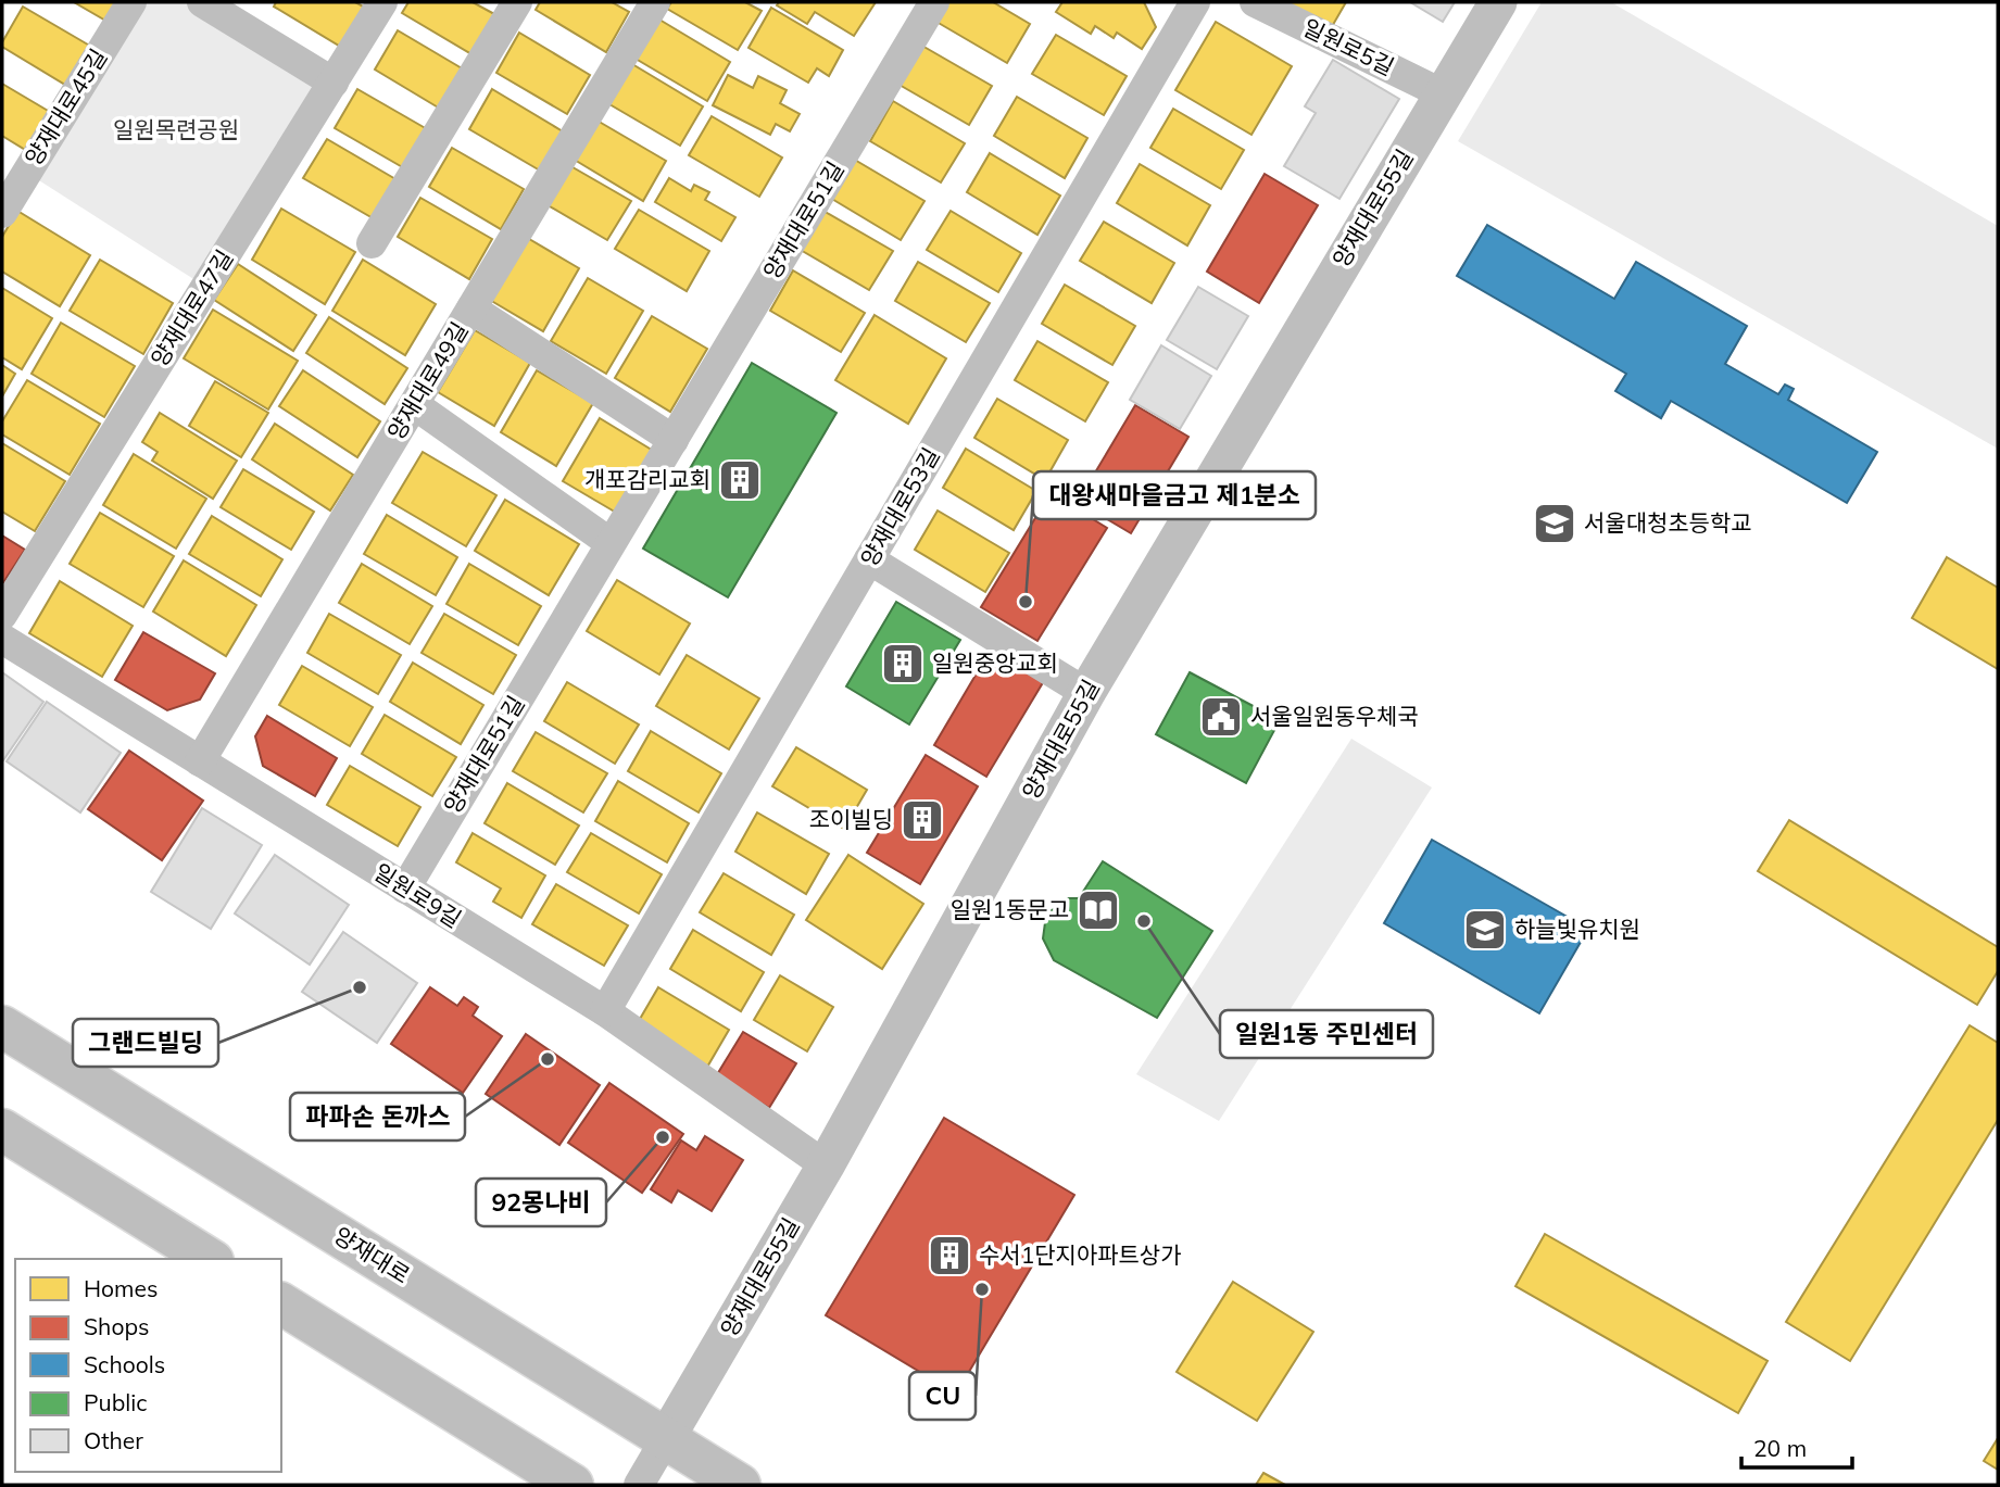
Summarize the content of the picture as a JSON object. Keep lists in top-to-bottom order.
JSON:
{
  "streets": {
    "main road": ["양재대로"],
    "street": [
      "일원로5길",
      "양재대로45길",
      "양재대로55길",
      "양재대로51길",
      "양재대로47길",
      "양재대로49길",
      "양재대로53길",
      "일원로9길"
    ]
  },
  "crossings": [
    ["일원로5길", "양재대로55길"],
    ["양재대로55길", "일원로9길"],
    ["양재대로55길", "양재대로"],
    ["양재대로51길", "일원로9길"],
    ["양재대로49길", "일원로9길"],
    ["양재대로53길", "일원로9길"]
  ],
  "parks": ["일원목련공원"],
  "places": {
    "building": [
      "개포감리교회",
      "일원중앙교회",
      "조이빌딩",
      "수서1단지아파트상가"
    ],
    "school or university": ["서울대청초등학교", "하늘빛유치원"],
    "other": [
      "대왕새마을금고 제1분소",
      "일원1동 주민센터",
      "그랜드빌딩",
      "파파손 돈까스",
      "92몽나비",
      "CU"
    ],
    "public building": ["서울일원동우체국"],
    "library": ["일원1동문고"]
  },
  "legend": [
    "Homes",
    "Shops",
    "Schools",
    "Public",
    "Other"
  ],
  "scale_bar": "20 m"
}
